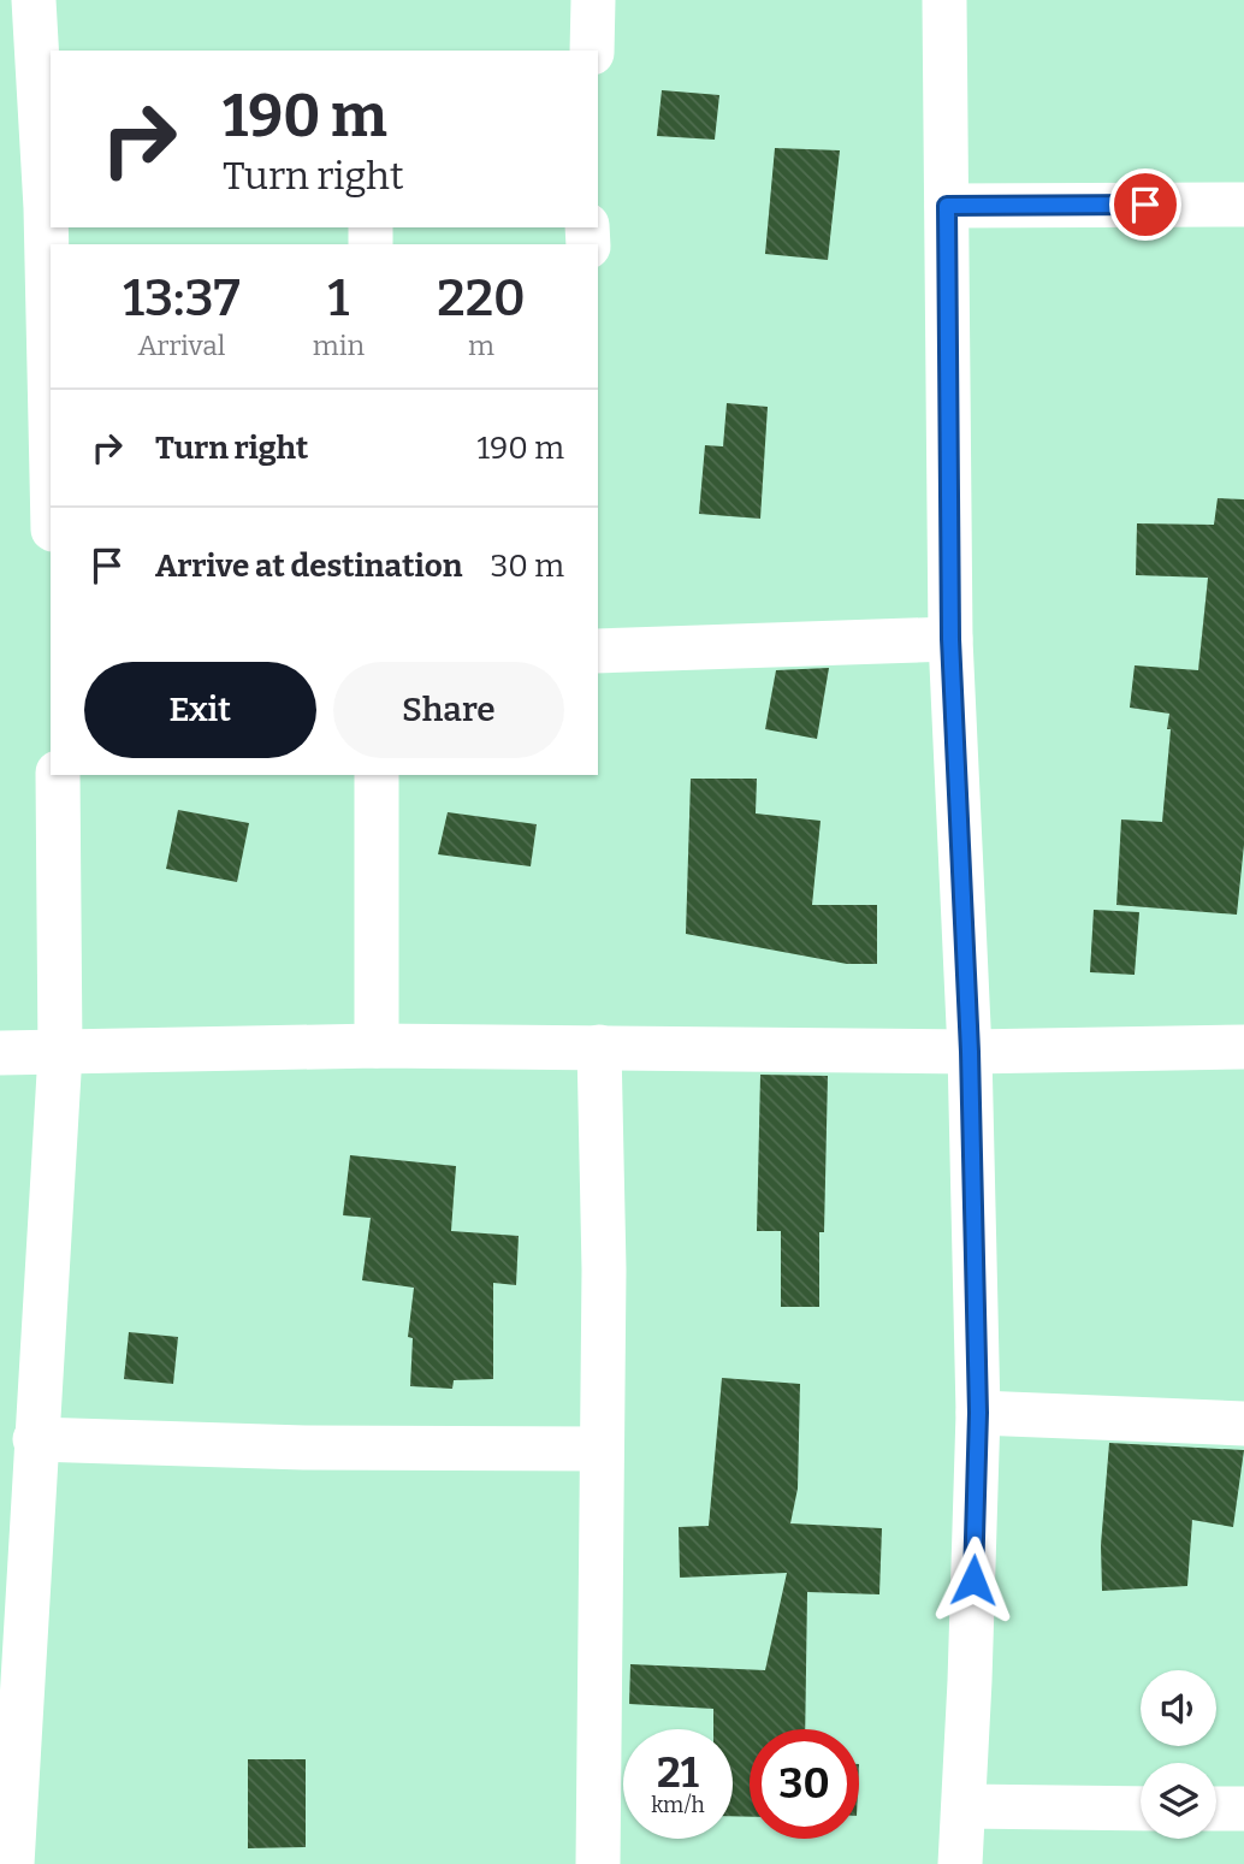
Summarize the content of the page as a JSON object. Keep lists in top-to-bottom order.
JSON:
{
  "page": {
    "turn": ["190 m", "Turn right"],
    "eta": [
      "13:37",
      "Arrival",
      "1",
      "min",
      "220",
      "m"
    ],
    "list": [
      {
        "name": "Turn right",
        "value": "190 m"
      },
      {
        "name": "Arrive at destination",
        "value": "30 m"
      }
    ],
    "buttons": ["Exit", "Share"],
    "speed": "21 km/h",
    "limit": "30"
  }
}
